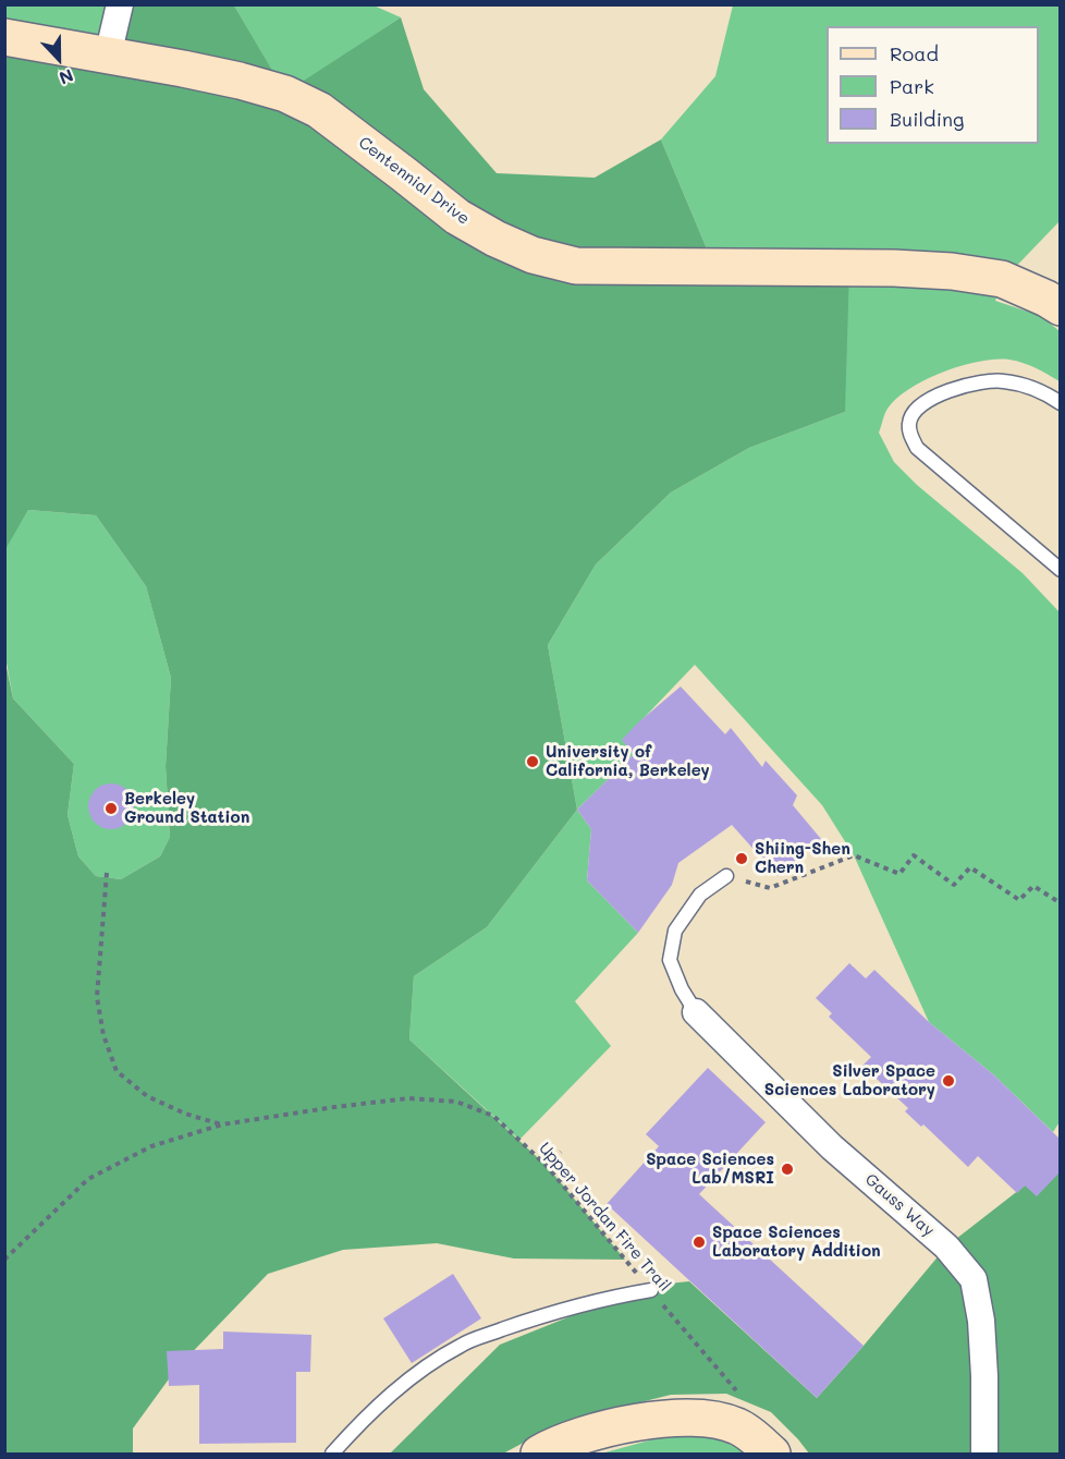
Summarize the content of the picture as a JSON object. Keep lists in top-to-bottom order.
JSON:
{
  "streets": {
    "street": ["Centennial Drive", "Gauss Way"],
    "path": ["Upper Jordan Fire Trail"]
  },
  "places": [
    "University of California, Berkeley",
    "Berkeley Ground Station",
    "Shiing-Shen Chern",
    "Silver Space Sciences Laboratory",
    "Space Sciences Lab/MSRI",
    "Space Sciences Laboratory Addition"
  ],
  "legend": ["Road", "Park", "Building"],
  "north": "bottom"
}
